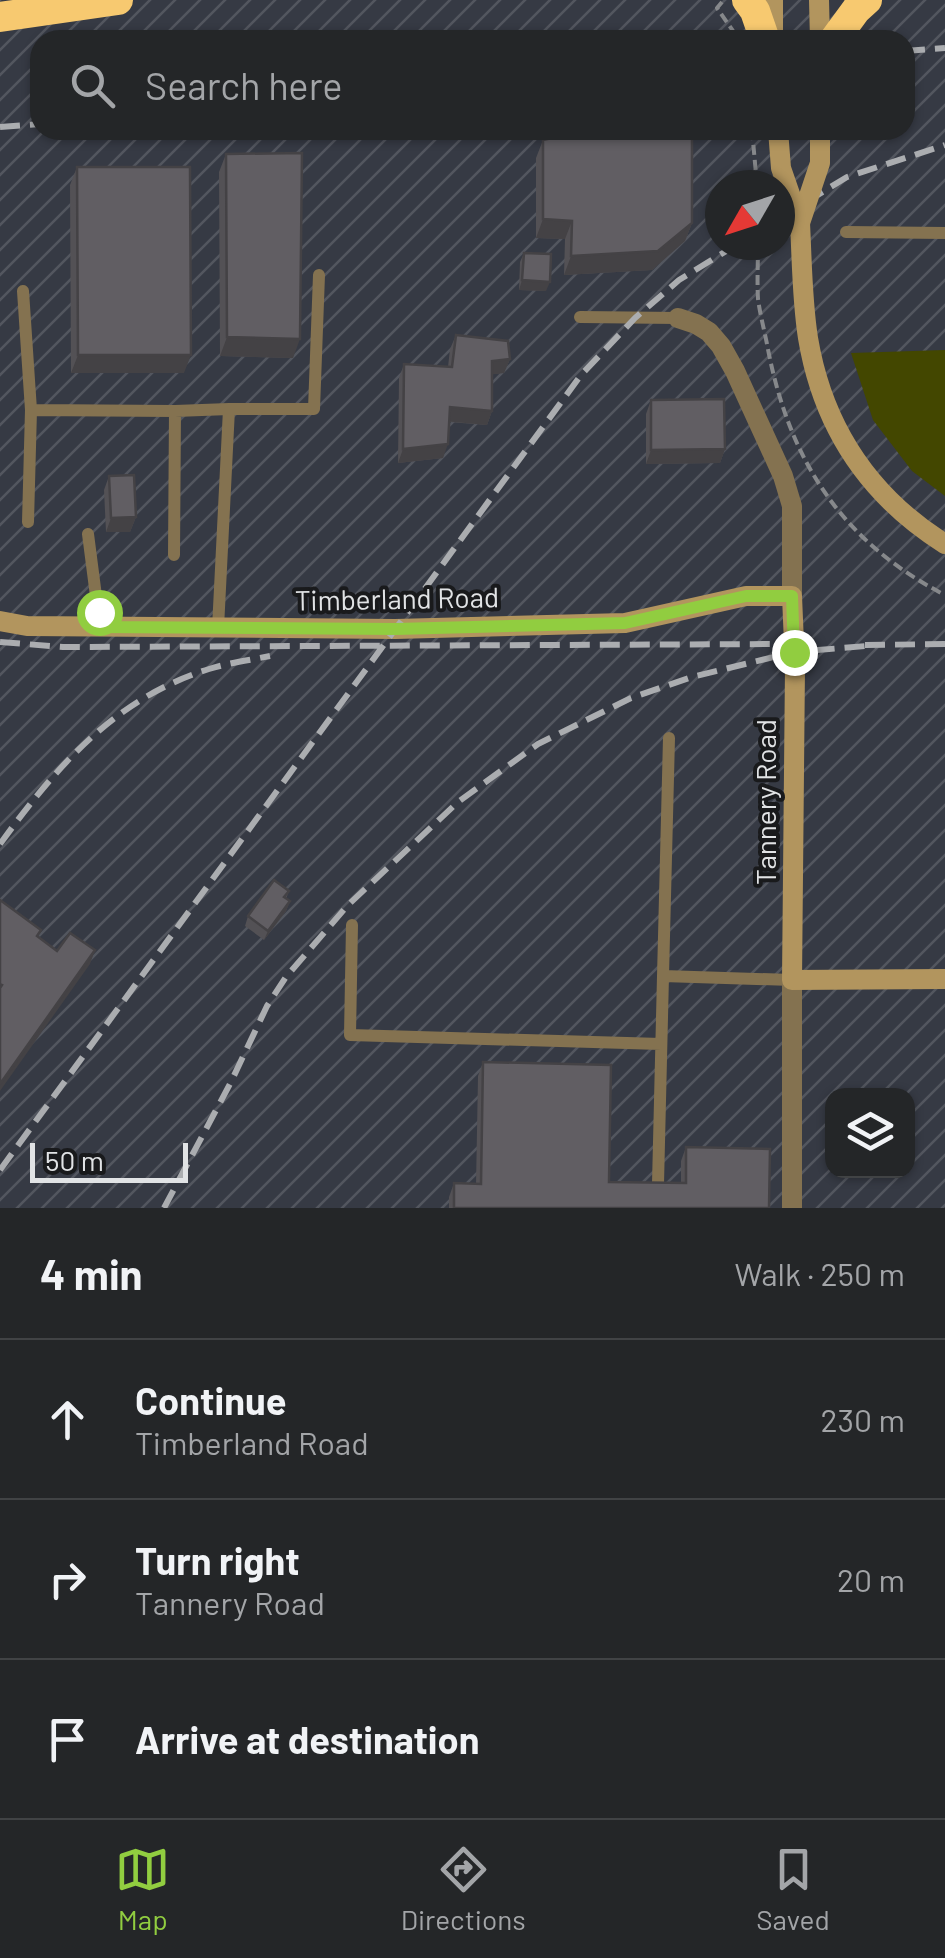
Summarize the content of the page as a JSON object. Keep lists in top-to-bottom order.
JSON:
{
  "streets": {
    "street": ["Timberland Road", "Tannery Road"]
  },
  "crossings": [
    ["Timberland Road", "Tannery Road"]
  ],
  "scale_bar": "50 m",
  "north": "bottom left",
  "page": {
    "search": "Search here",
    "scale": "50 m",
    "heading": ["4 min", "Walk · 250 m"],
    "list": [
      ["Continue", "Timberland Road", "230 m"],
      ["Turn right", "Tannery Road", "20 m"],
      "Arrive at destination"
    ],
    "nav": ["Map", "Directions", "Saved"]
  }
}
